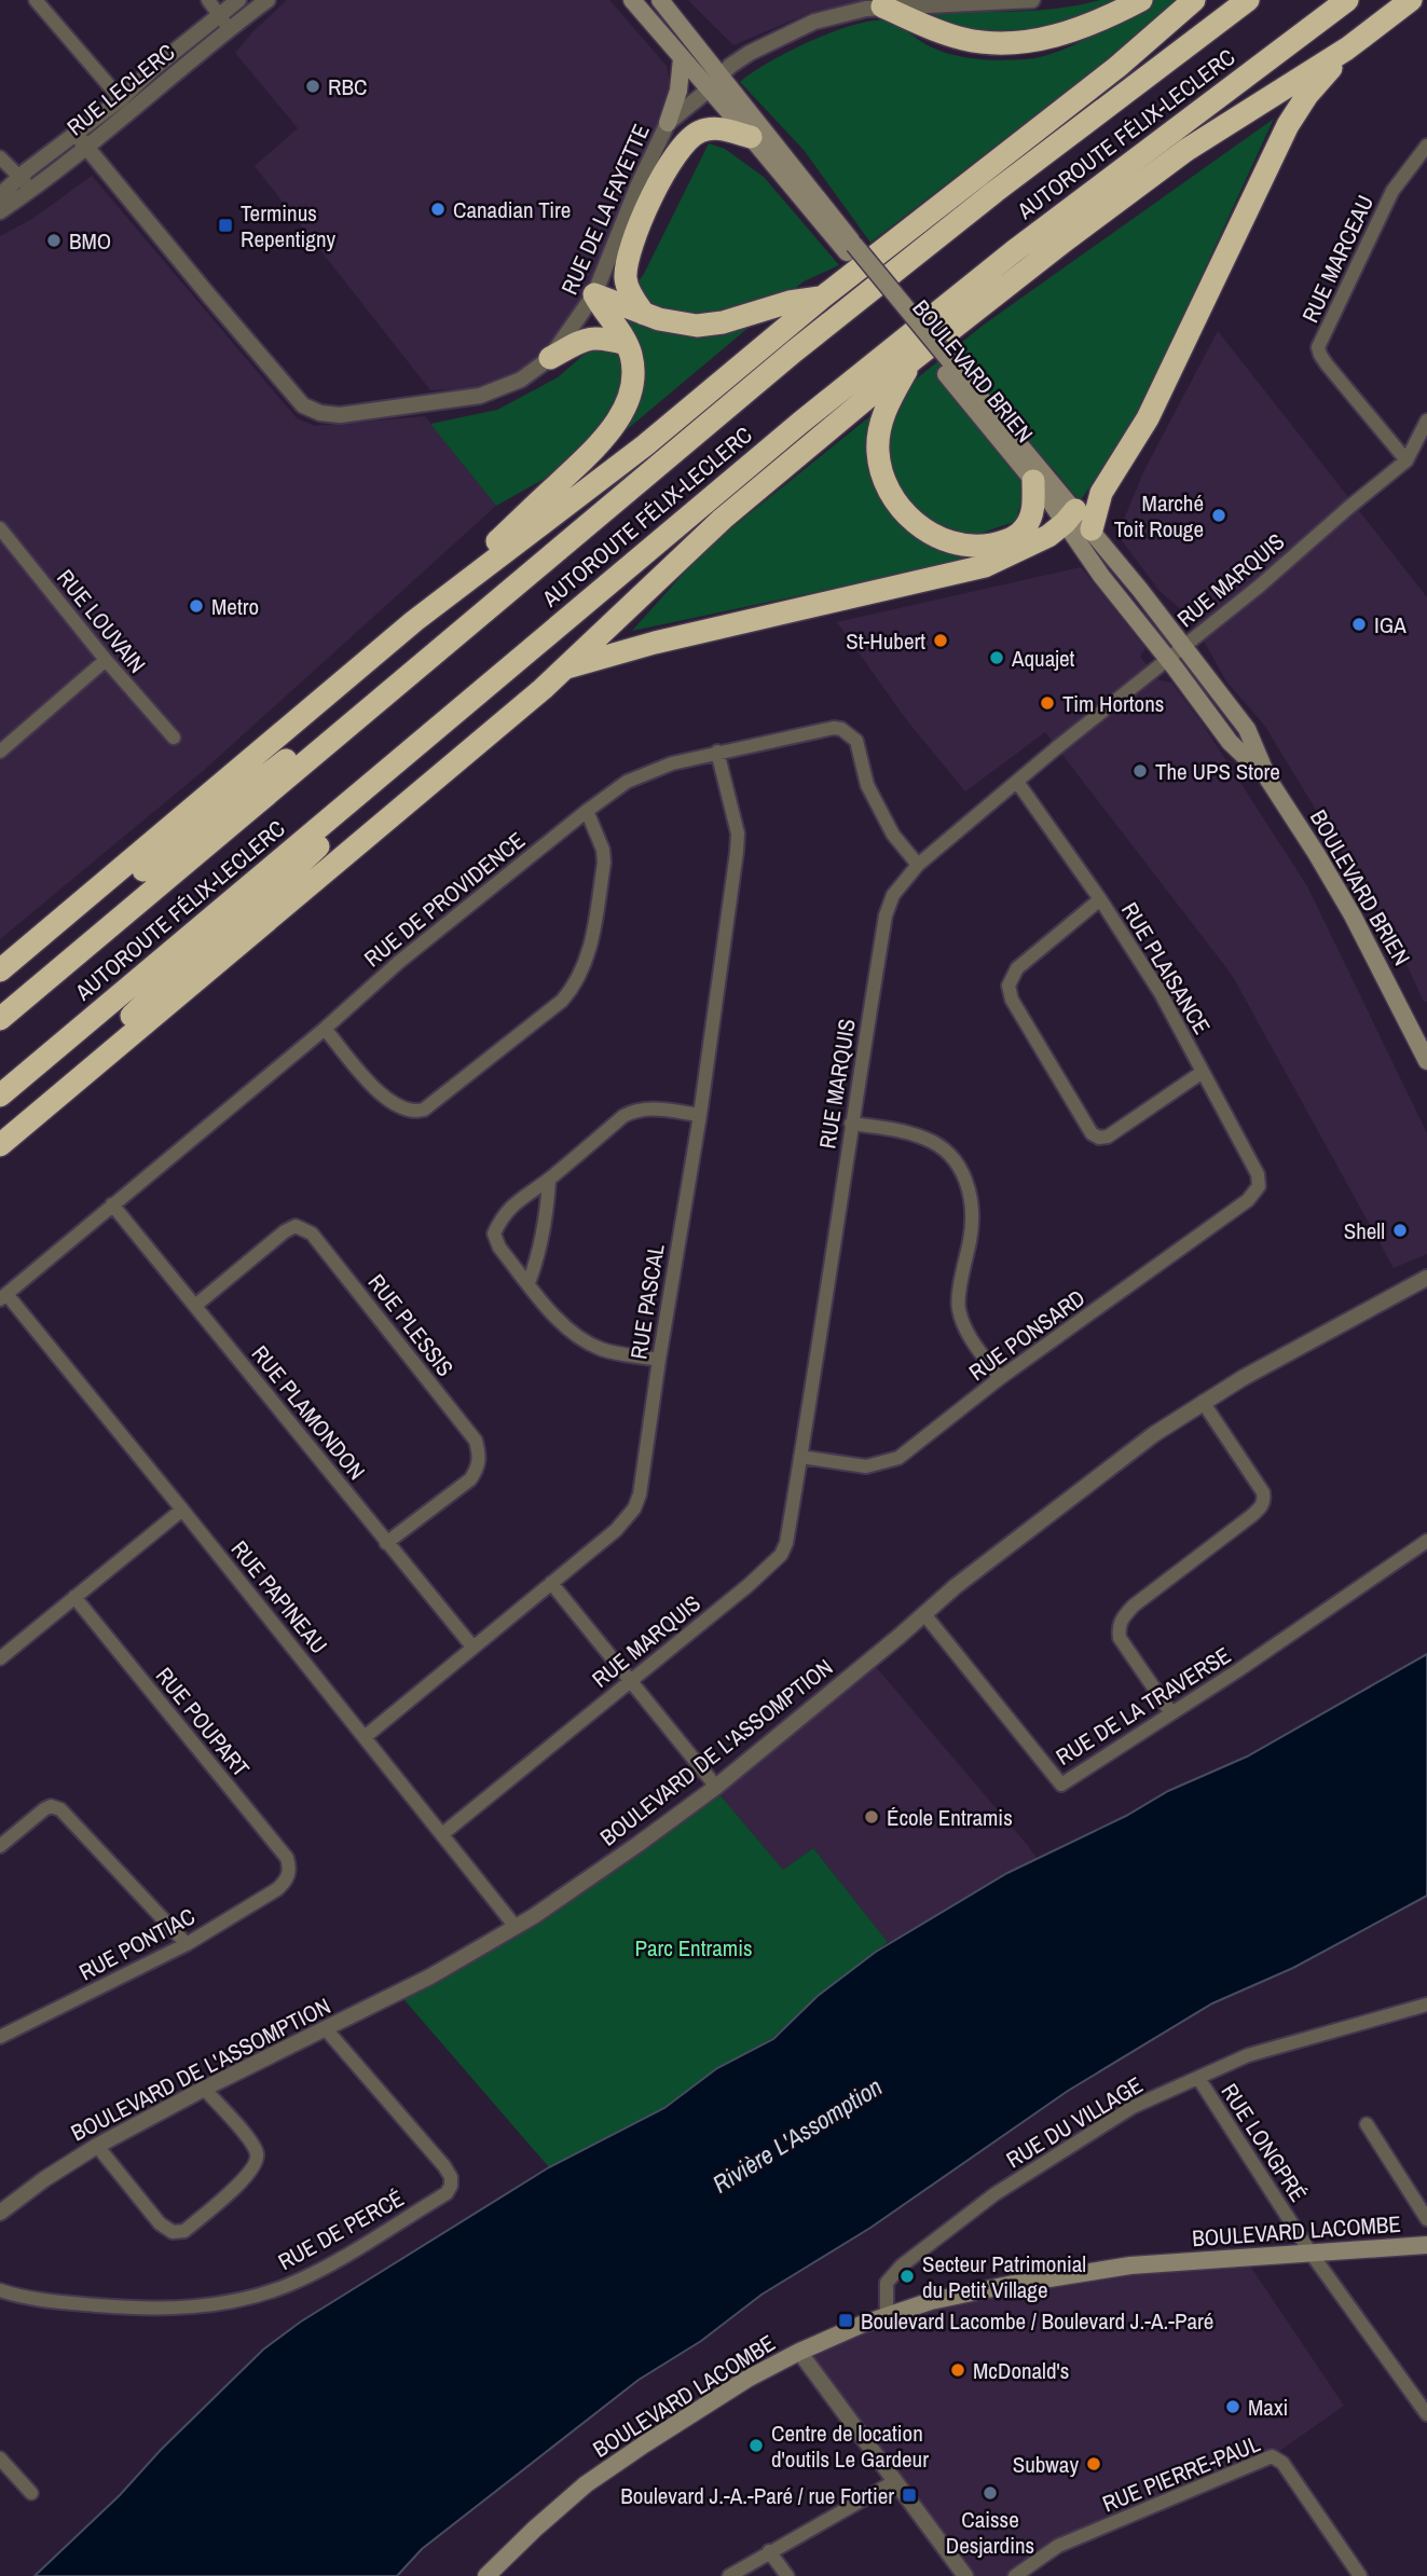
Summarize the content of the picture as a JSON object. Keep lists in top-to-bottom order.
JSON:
{
  "streets": {
    "highway": ["AUTOROUTE FÉLIX-LECLERC"],
    "main road": ["BOULEVARD BRIEN", "BOULEVARD LACOMBE"],
    "street": [
      "RUE LECLERC",
      "RUE DE LA FAYETTE",
      "RUE MARCEAU",
      "RUE MARQUIS",
      "RUE LOUVAIN",
      "RUE DE PROVIDENCE",
      "RUE PLAISANCE",
      "RUE PASCAL",
      "RUE PLESSIS",
      "RUE PONSARD",
      "RUE PLAMONDON",
      "RUE PAPINEAU",
      "RUE DE LA TRAVERSE",
      "RUE POUPART",
      "BOULEVARD DE L'ASSOMPTION",
      "RUE PONTIAC",
      "RUE DU VILLAGE",
      "RUE LONGPRÉ",
      "RUE DE PERCÉ",
      "RUE PIERRE-PAUL"
    ]
  },
  "crossings": [
    ["RUE LECLERC", "RUE DE LA FAYETTE"],
    ["RUE DE LA FAYETTE", "BOULEVARD BRIEN"],
    ["RUE MARCEAU", "RUE MARQUIS"],
    ["BOULEVARD BRIEN", "RUE MARQUIS"],
    ["RUE MARQUIS", "RUE DE PROVIDENCE"],
    ["RUE MARQUIS", "RUE PLAISANCE"],
    ["RUE MARQUIS", "RUE PONSARD"],
    ["RUE MARQUIS", "RUE PAPINEAU"],
    ["RUE DE PROVIDENCE", "RUE PASCAL"],
    ["RUE DE PROVIDENCE", "RUE PLAMONDON"],
    ["RUE DE PROVIDENCE", "RUE PAPINEAU"],
    ["RUE PLAISANCE", "RUE PONSARD"],
    ["RUE PASCAL", "RUE PLAMONDON"],
    ["RUE PASCAL", "RUE PAPINEAU"],
    ["RUE PLESSIS", "RUE PLAMONDON"],
    ["RUE PAPINEAU", "BOULEVARD DE L'ASSOMPTION"],
    ["RUE DE LA TRAVERSE", "BOULEVARD DE L'ASSOMPTION"],
    ["RUE POUPART", "RUE PONTIAC"],
    ["BOULEVARD DE L'ASSOMPTION", "RUE DE PERCÉ"],
    ["RUE DU VILLAGE", "RUE LONGPRÉ"],
    ["RUE DU VILLAGE", "BOULEVARD LACOMBE"],
    ["RUE LONGPRÉ", "BOULEVARD LACOMBE"]
  ],
  "water": ["Rivière L'Assomption"],
  "parks": ["Parc Entramis"],
  "places": {
    "other": [
      "RBC",
      "Canadian Tire",
      "BMO",
      "Marché Toit Rouge",
      "Metro",
      "IGA",
      "St-Hubert",
      "Aquajet",
      "Tim Hortons",
      "The UPS Store",
      "Shell",
      "École Entramis",
      "Secteur Patrimonial du Petit Village",
      "McDonald's",
      "Maxi",
      "Centre de location d'outils Le Gardeur",
      "Subway",
      "Caisse Desjardins"
    ],
    "transit": ["Terminus Repentigny", "Boulevard Lacombe / Boulevard J.-A.-Paré", "Boulevard J.-A.-Paré / rue Fortier"]
  }
}
